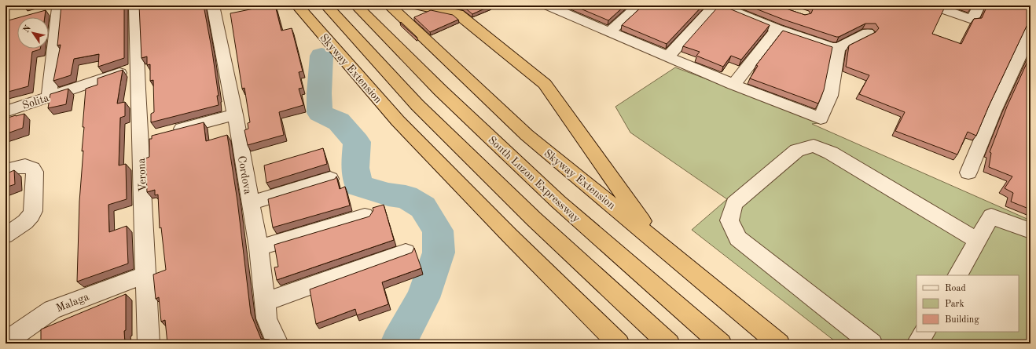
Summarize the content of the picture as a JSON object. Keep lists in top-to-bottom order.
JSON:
{
  "streets": {
    "highway": ["Skyway Extension", "South Luzon Expressway"],
    "street": [
      "Solita",
      "Verona",
      "Cordova",
      "Malaga"
    ]
  },
  "crossings": [
    ["Solita", "Verona"],
    ["Verona", "Malaga"]
  ],
  "legend": ["Road", "Park", "Building"],
  "north": "top left"
}
